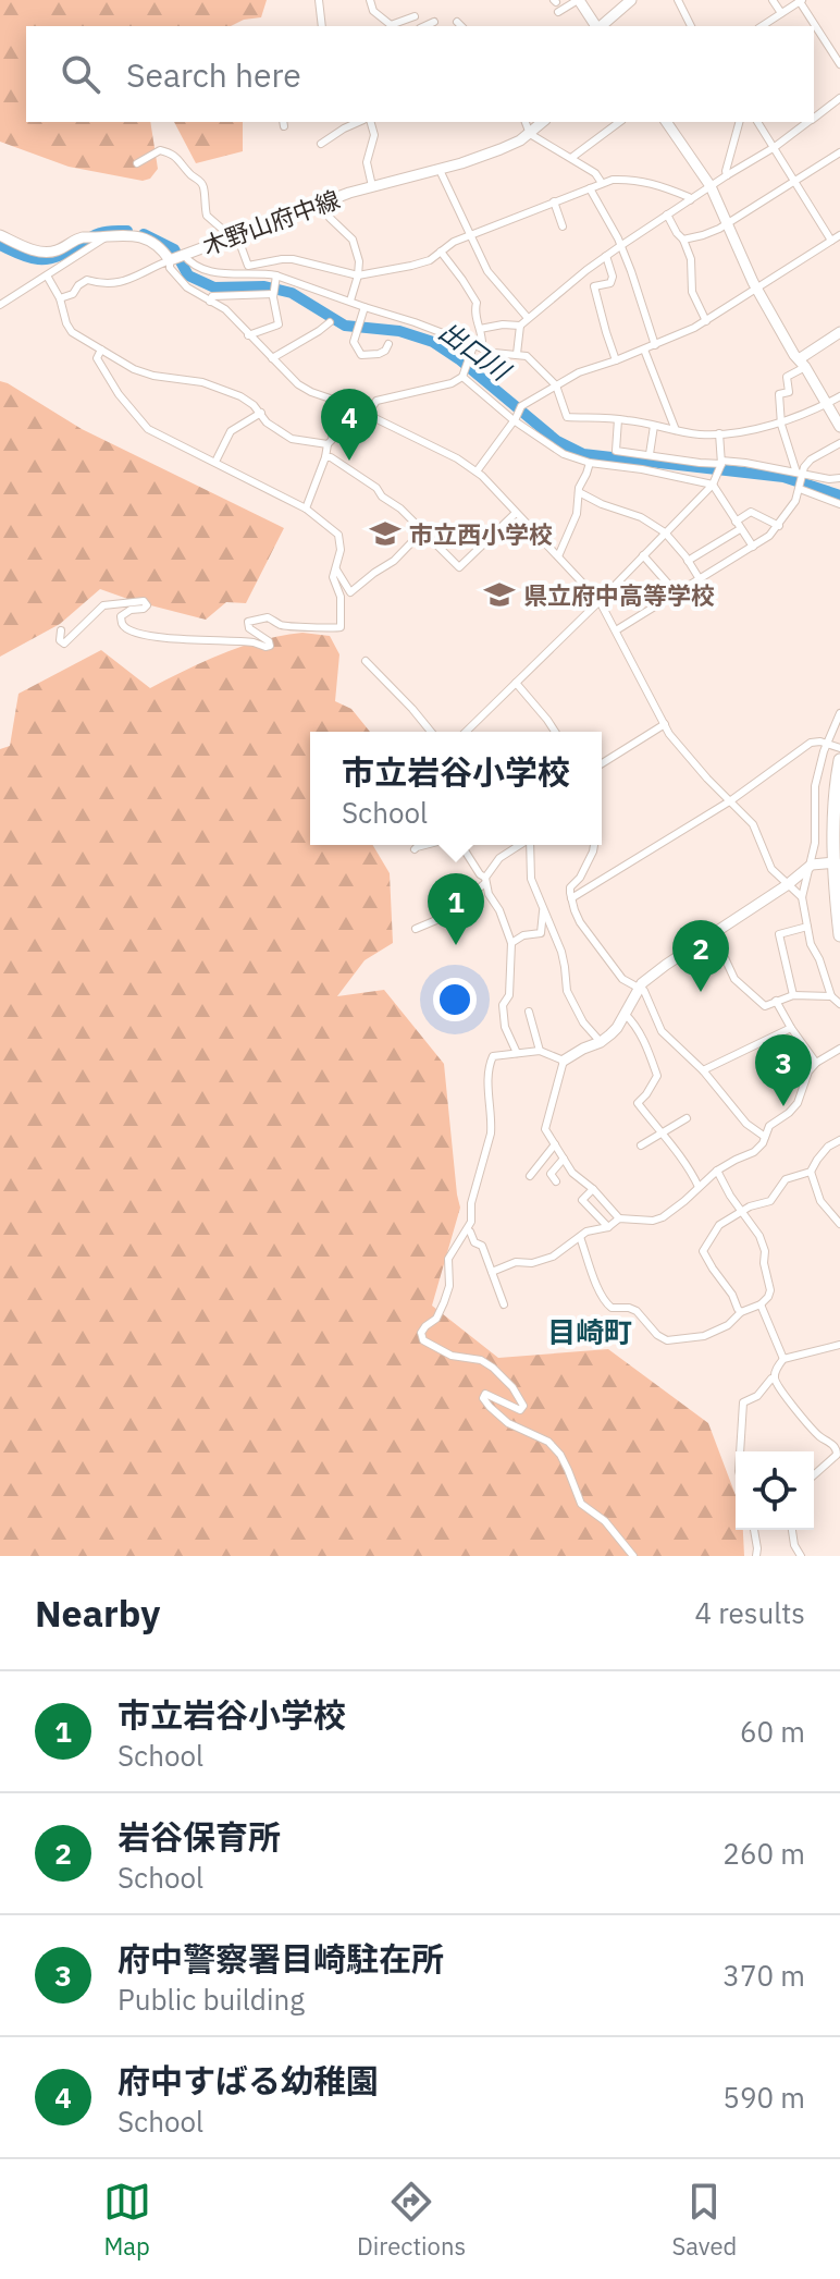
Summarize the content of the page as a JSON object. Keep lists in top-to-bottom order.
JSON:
{
  "streets": {
    "main road": ["木野山府中線"]
  },
  "districts": ["目崎町"],
  "water": ["出口川"],
  "places": {
    "school or university": ["市立西小学校", "県立府中高等学校"]
  },
  "page": {
    "search": "Search here",
    "pins": [
      "4",
      "1",
      "2",
      "3"
    ],
    "popup": ["市立岩谷小学校", "School"],
    "heading": ["Nearby", "4 results"],
    "list": [
      {
        "mark": "1",
        "name": "市立岩谷小学校",
        "note": "School",
        "value": "60 m"
      },
      {
        "mark": "2",
        "name": "岩谷保育所",
        "note": "School",
        "value": "260 m"
      },
      {
        "mark": "3",
        "name": "府中警察署目崎駐在所",
        "note": "Public building",
        "value": "370 m"
      },
      {
        "mark": "4",
        "name": "府中すばる幼稚園",
        "note": "School",
        "value": "590 m"
      }
    ],
    "nav": ["Map", "Directions", "Saved"]
  }
}
